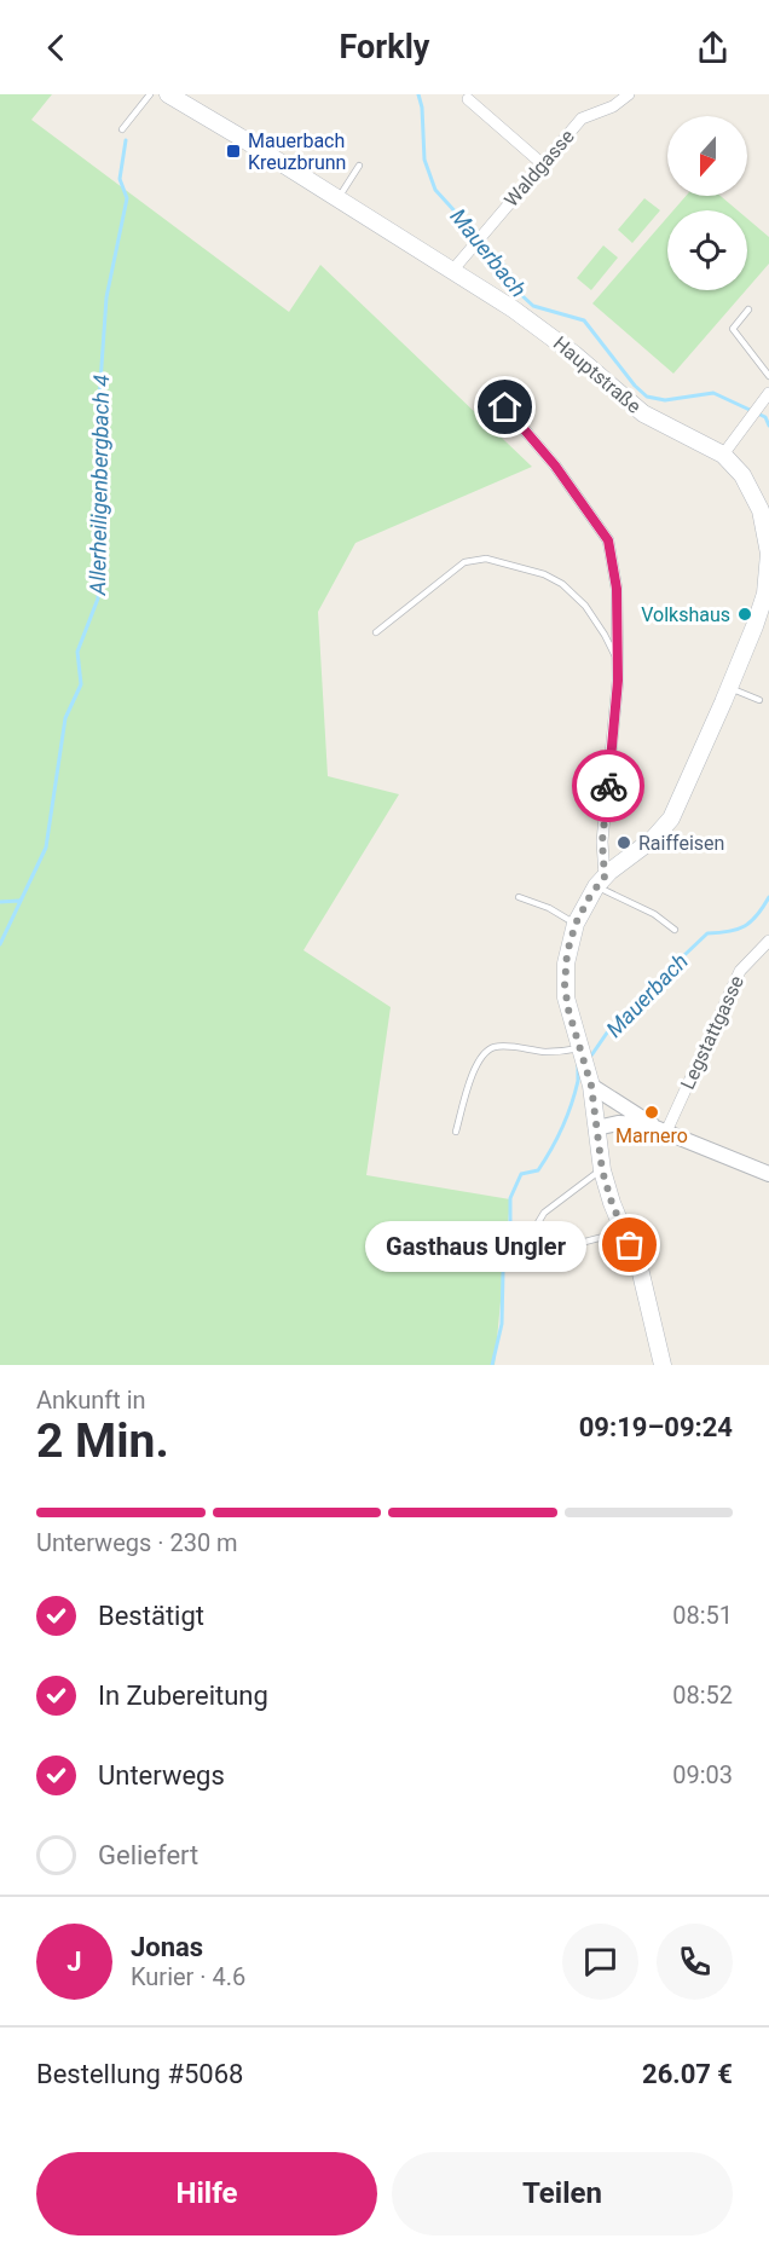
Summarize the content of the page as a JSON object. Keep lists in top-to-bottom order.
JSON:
{
  "streets": {
    "main road": ["Hauptstraße"],
    "street": ["Waldgasse", "Legstattgasse"]
  },
  "crossings": [
    ["Waldgasse", "Hauptstraße"]
  ],
  "water": ["Mauerbach", "Allerheiligenbergbach 4"],
  "places": {
    "transit": ["Mauerbach Kreuzbrunn"],
    "other": [
      "Volkshaus",
      "Raiffeisen",
      "Marnero",
      "Gasthaus Ungler"
    ]
  },
  "north": "bottom",
  "page": {
    "header": "Forkly",
    "bubble": "Gasthaus Ungler",
    "heading": ["2 Min.", "Ankunft in", "09:19–09:24"],
    "panel": [
      "Jonas",
      "Kurier · 4.6",
      "Bestellung #5068",
      "26.07 €"
    ],
    "bar": "Unterwegs · 230 m",
    "list": [
      ["Bestätigt", "08:51"],
      ["In Zubereitung", "08:52"],
      ["Unterwegs", "09:03"],
      "Geliefert"
    ],
    "round": "J",
    "buttons": ["Hilfe", "Teilen"]
  }
}
